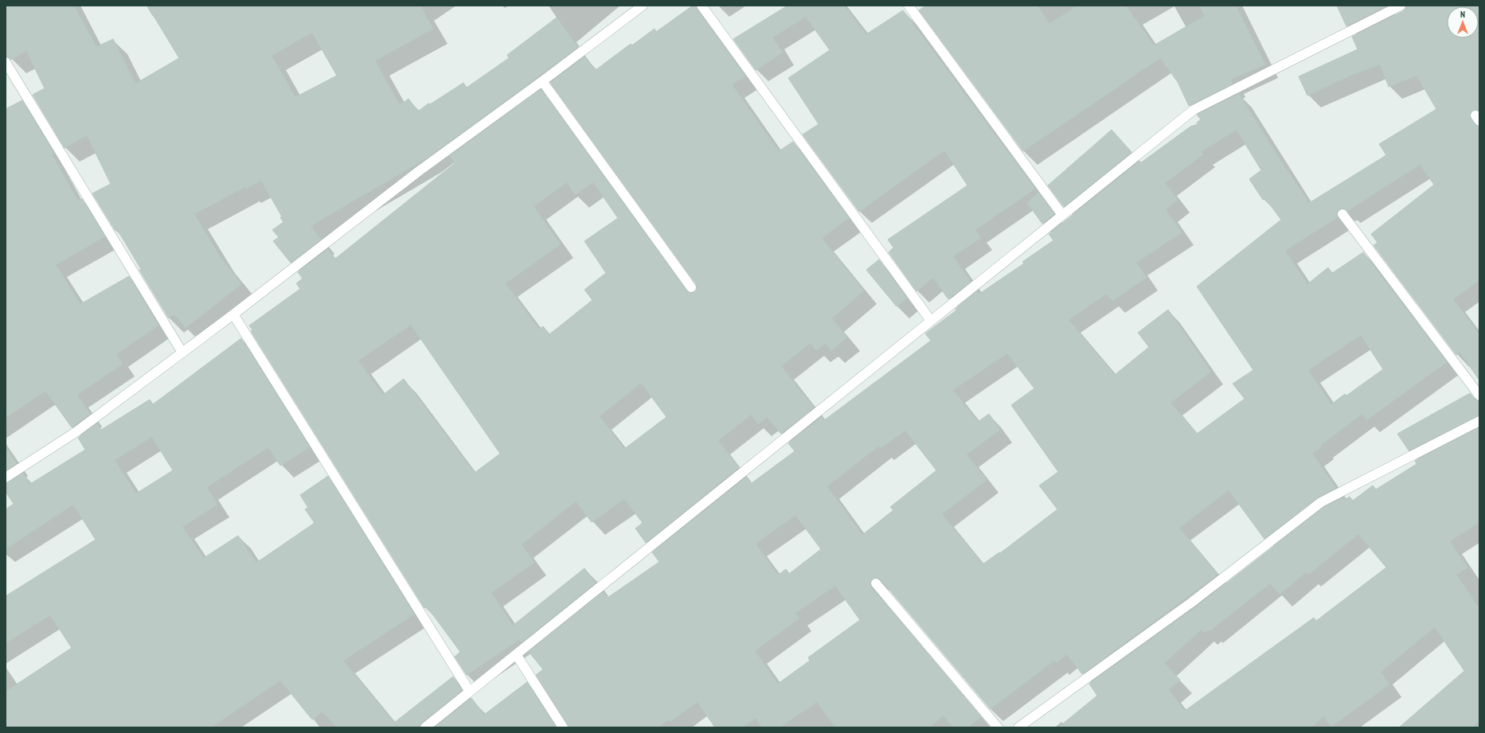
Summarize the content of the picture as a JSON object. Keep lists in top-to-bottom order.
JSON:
{
  "north": "top"
}
